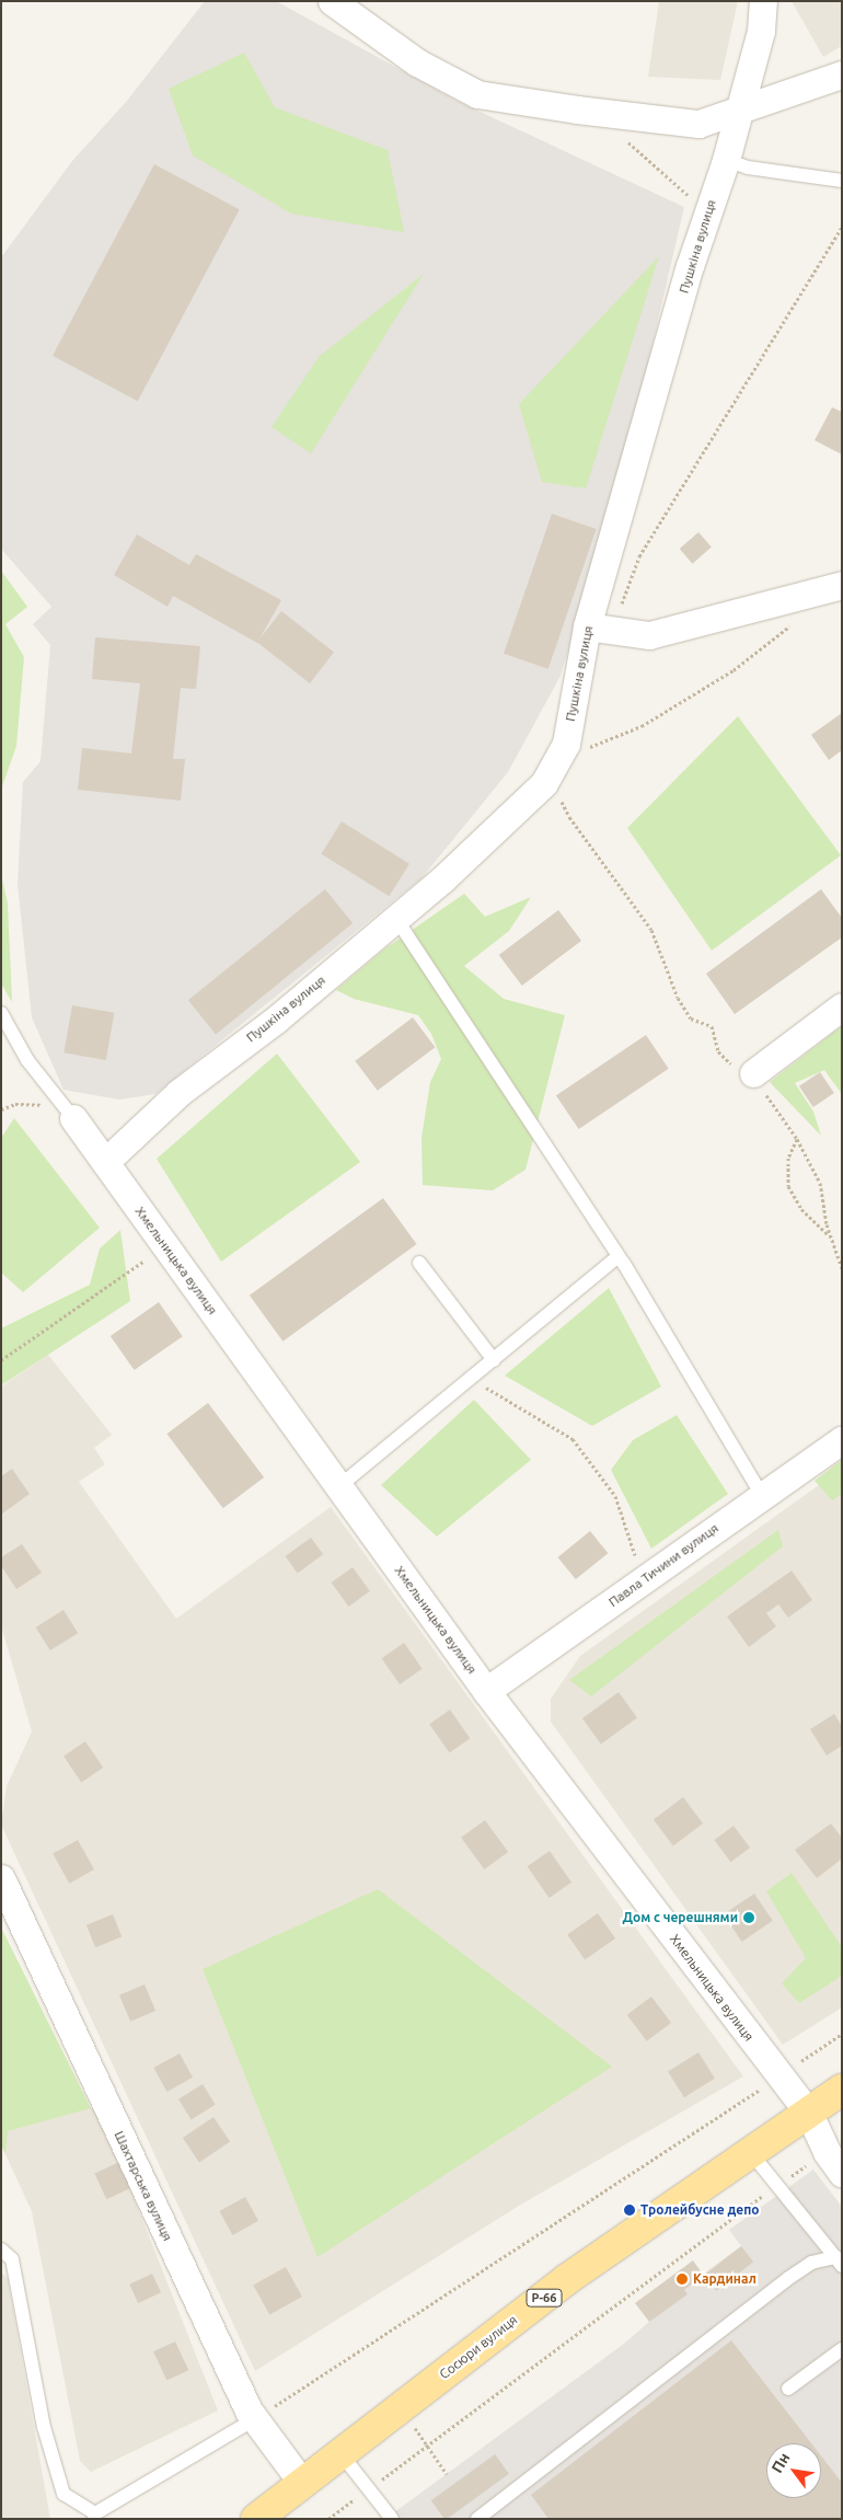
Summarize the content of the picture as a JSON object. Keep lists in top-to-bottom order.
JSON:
{
  "streets": {
    "main road": ["Р-66", "Сосюри вулиця"],
    "street": [
      "Пушкіна вулиця",
      "Хмельницька вулиця",
      "Павла Тичини вулиця",
      "Шахтарська вулиця"
    ]
  },
  "crossings": [
    ["Пушкіна вулиця", "Хмельницька вулиця"],
    ["Хмельницька вулиця", "Павла Тичини вулиця"],
    ["Хмельницька вулиця", "Сосюри вулиця"],
    ["Шахтарська вулиця", "Сосюри вулиця"]
  ],
  "places": ["Дом с черешнями", "Тролейбусне депо", "Кардинал"],
  "north": "top left"
}
